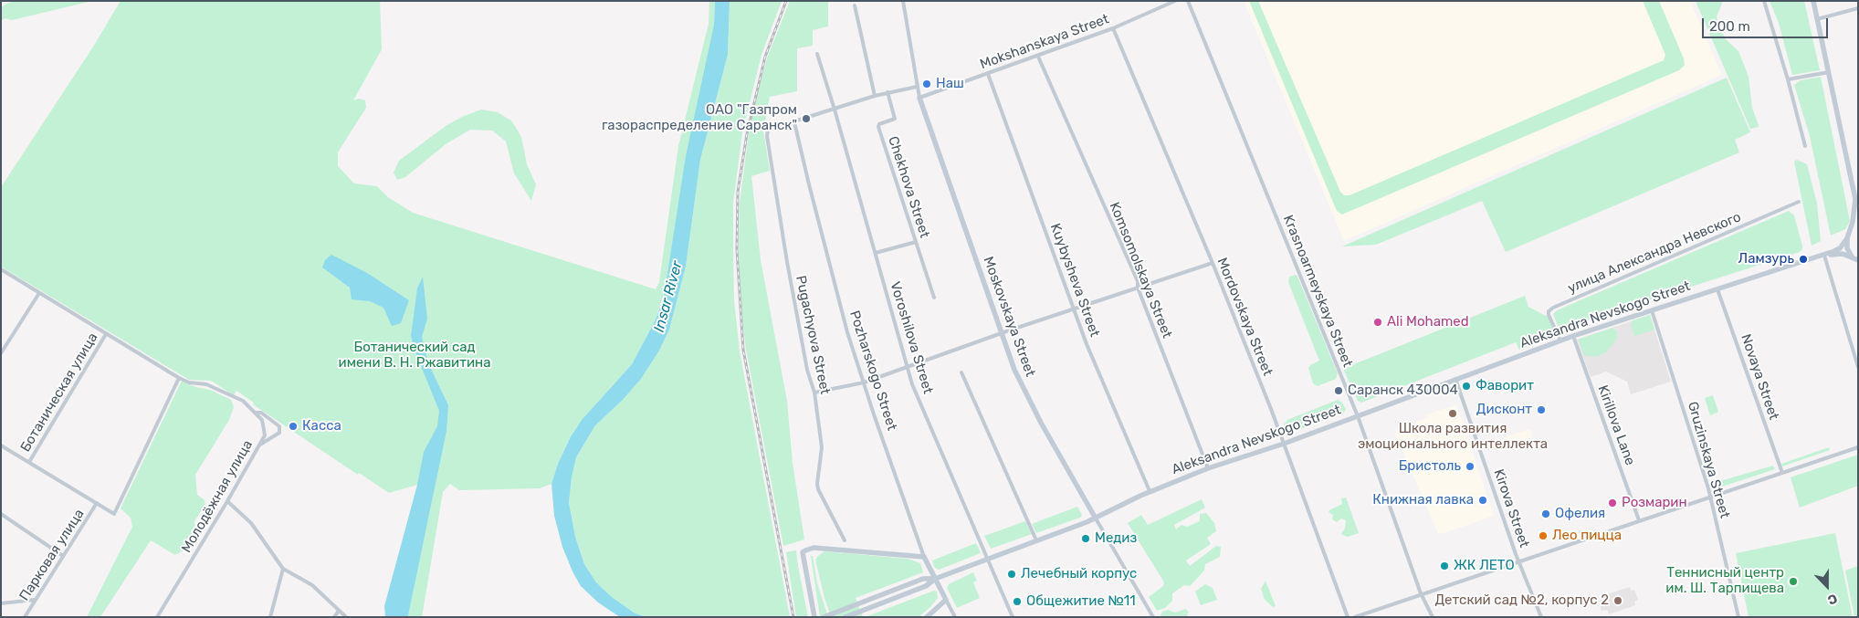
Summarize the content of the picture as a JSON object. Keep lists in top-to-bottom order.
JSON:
{
  "streets": {
    "main road": ["Aleksandra Nevskogo Street", "Moskovskaya Street", "Pozharskogo Street"],
    "street": [
      "Mokshanskaya Street",
      "Chekhova Street",
      "улица Александра Невского",
      "Komsomolskaya Street",
      "Kuybysheva Street",
      "Krasnoarmeyskaya Street",
      "Mordovskaya Street",
      "Pugachyova Street",
      "Voroshilova Street",
      "Novaya Street",
      "Ботаническая улица",
      "Kirillova Lane",
      "Gruzinskaya Street",
      "Молодёжная улица",
      "Kirova Street",
      "Парковая улица"
    ]
  },
  "crossings": [
    ["Mokshanskaya Street", "Komsomolskaya Street"],
    ["Mokshanskaya Street", "Kuybysheva Street"],
    ["Mokshanskaya Street", "Moskovskaya Street"],
    ["Mokshanskaya Street", "Mordovskaya Street"],
    ["улица Александра Невского", "Aleksandra Nevskogo Street"],
    ["Komsomolskaya Street", "Aleksandra Nevskogo Street"],
    ["Kuybysheva Street", "Aleksandra Nevskogo Street"],
    ["Krasnoarmeyskaya Street", "Aleksandra Nevskogo Street"],
    ["Aleksandra Nevskogo Street", "Moskovskaya Street"],
    ["Aleksandra Nevskogo Street", "Mordovskaya Street"],
    ["Aleksandra Nevskogo Street", "Voroshilova Street"],
    ["Aleksandra Nevskogo Street", "Pozharskogo Street"],
    ["Aleksandra Nevskogo Street", "Novaya Street"],
    ["Aleksandra Nevskogo Street", "Kirillova Lane"],
    ["Aleksandra Nevskogo Street", "Gruzinskaya Street"],
    ["Aleksandra Nevskogo Street", "Kirova Street"],
    ["Pugachyova Street", "Pozharskogo Street"],
    ["Ботаническая улица", "Молодёжная улица"]
  ],
  "water": ["Insar River"],
  "parks": ["Ботанический сад имени В. Н. Ржавитина"],
  "places": [
    "Наш",
    "ОАО \"Газпром газораспределение Саранск\"",
    "Ламзурь",
    "Ali Mohamed",
    "Фаворит",
    "Саранск 430004",
    "Дисконт",
    "Школа развития эмоционального интеллекта",
    "Касса",
    "Бристоль",
    "Книжная лавка",
    "Розмарин",
    "Офелия",
    "Лео пицца",
    "Медиз",
    "ЖК ЛЕТО",
    "Лечебный корпус",
    "Теннисный центр им. Ш. Тарпищева",
    "Детский сад №2, корпус 2",
    "Общежитие №11"
  ],
  "scale_bar": "200 m",
  "north": "bottom"
}
